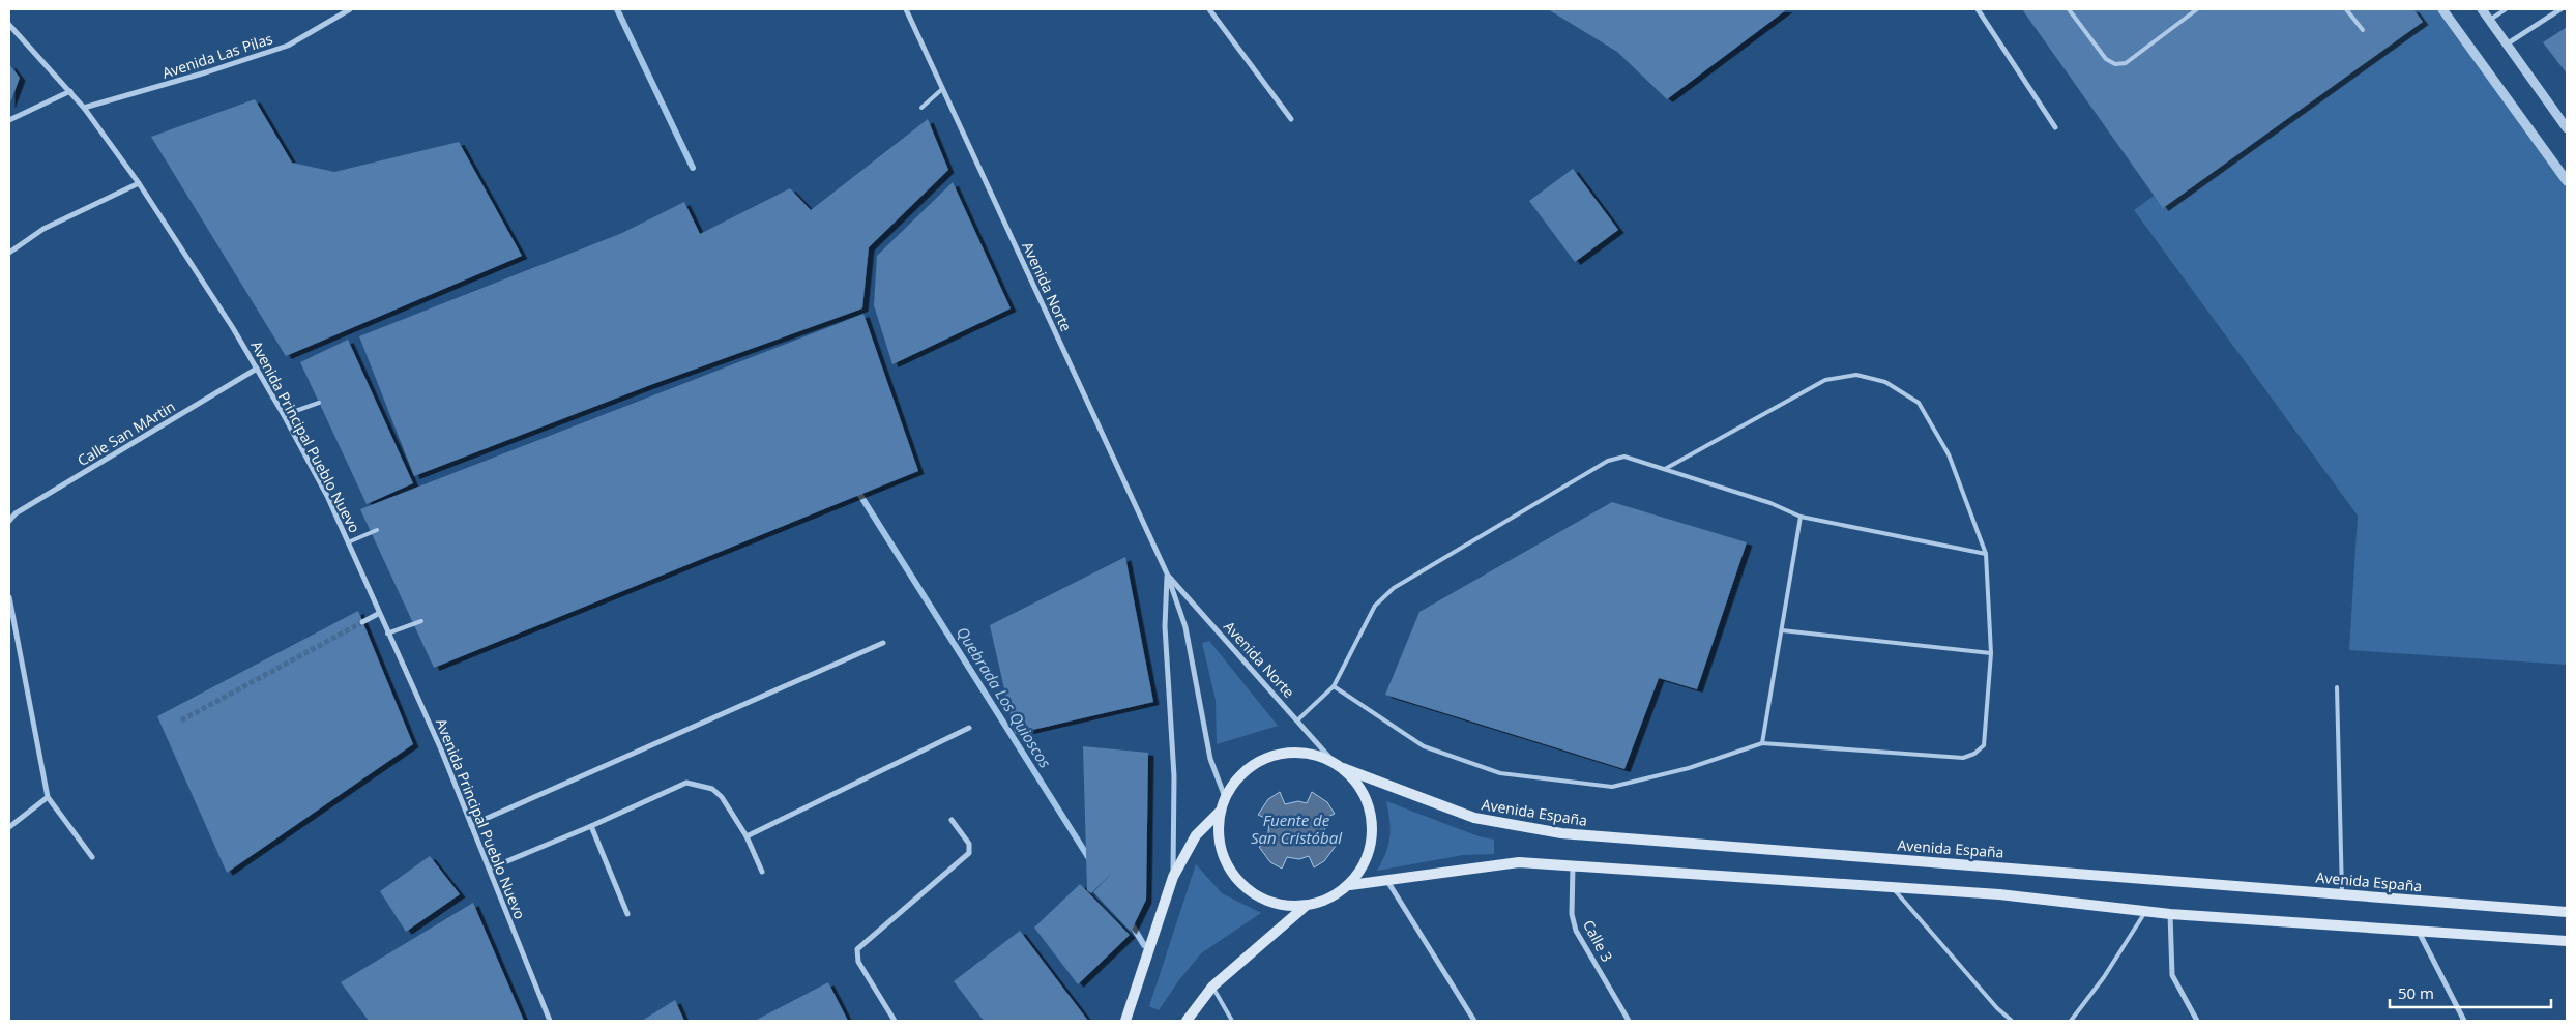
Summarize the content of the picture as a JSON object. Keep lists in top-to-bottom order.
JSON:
{
  "streets": {
    "main road": ["Avenida España"],
    "street": [
      "Avenida Las Pilas",
      "Avenida Norte",
      "Calle San MArtin",
      "Avenida Principal Pueblo Nuevo",
      "Calle 3"
    ]
  },
  "crossings": [
    ["Avenida Las Pilas", "Avenida Principal Pueblo Nuevo"],
    ["Avenida Norte", "Avenida España"],
    ["Calle San MArtin", "Avenida Principal Pueblo Nuevo"]
  ],
  "water": ["Quebrada Los Quioscos", "Fuente de San Cristóbal"],
  "scale_bar": "50 m"
}
